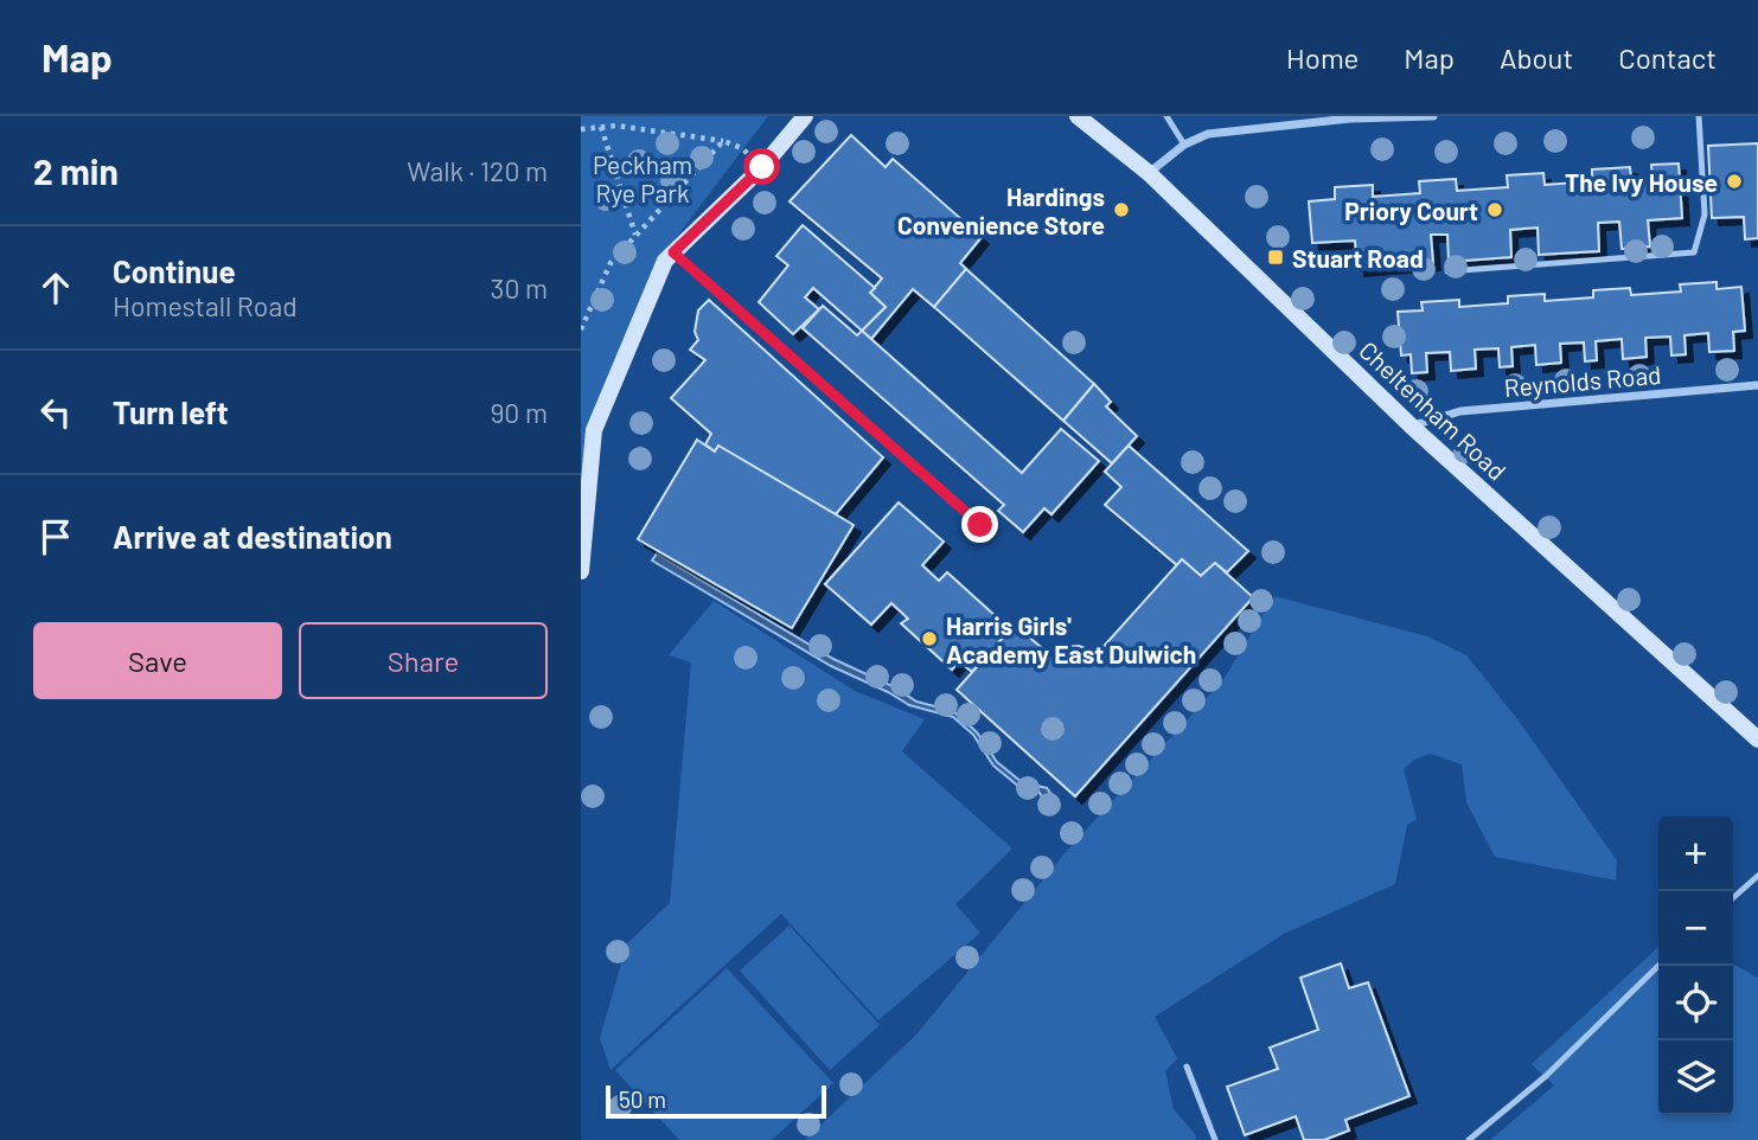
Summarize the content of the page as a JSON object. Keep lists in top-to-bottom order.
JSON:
{
  "streets": {
    "street": ["Reynolds Road", "Cheltenham Road"]
  },
  "crossings": [
    ["Reynolds Road", "Cheltenham Road"]
  ],
  "parks": ["Peckham Rye Park"],
  "places": {
    "other": [
      "The Ivy House",
      "Hardings Convenience Store",
      "Priory Court",
      "Harris Girls' Academy East Dulwich"
    ],
    "transit": ["Stuart Road"]
  },
  "scale_bar": "50 m",
  "page": {
    "header": "Map",
    "nav": [
      "Home",
      "Map",
      "About",
      "Contact"
    ],
    "heading": ["2 min", "Walk · 120 m"],
    "list": [
      ["Continue", "Homestall Road", "30 m"],
      ["Turn left", "90 m"],
      "Arrive at destination"
    ],
    "buttons": ["Save", "Share"],
    "map_buttons": ["+", "−"],
    "scale": "50 m"
  }
}
